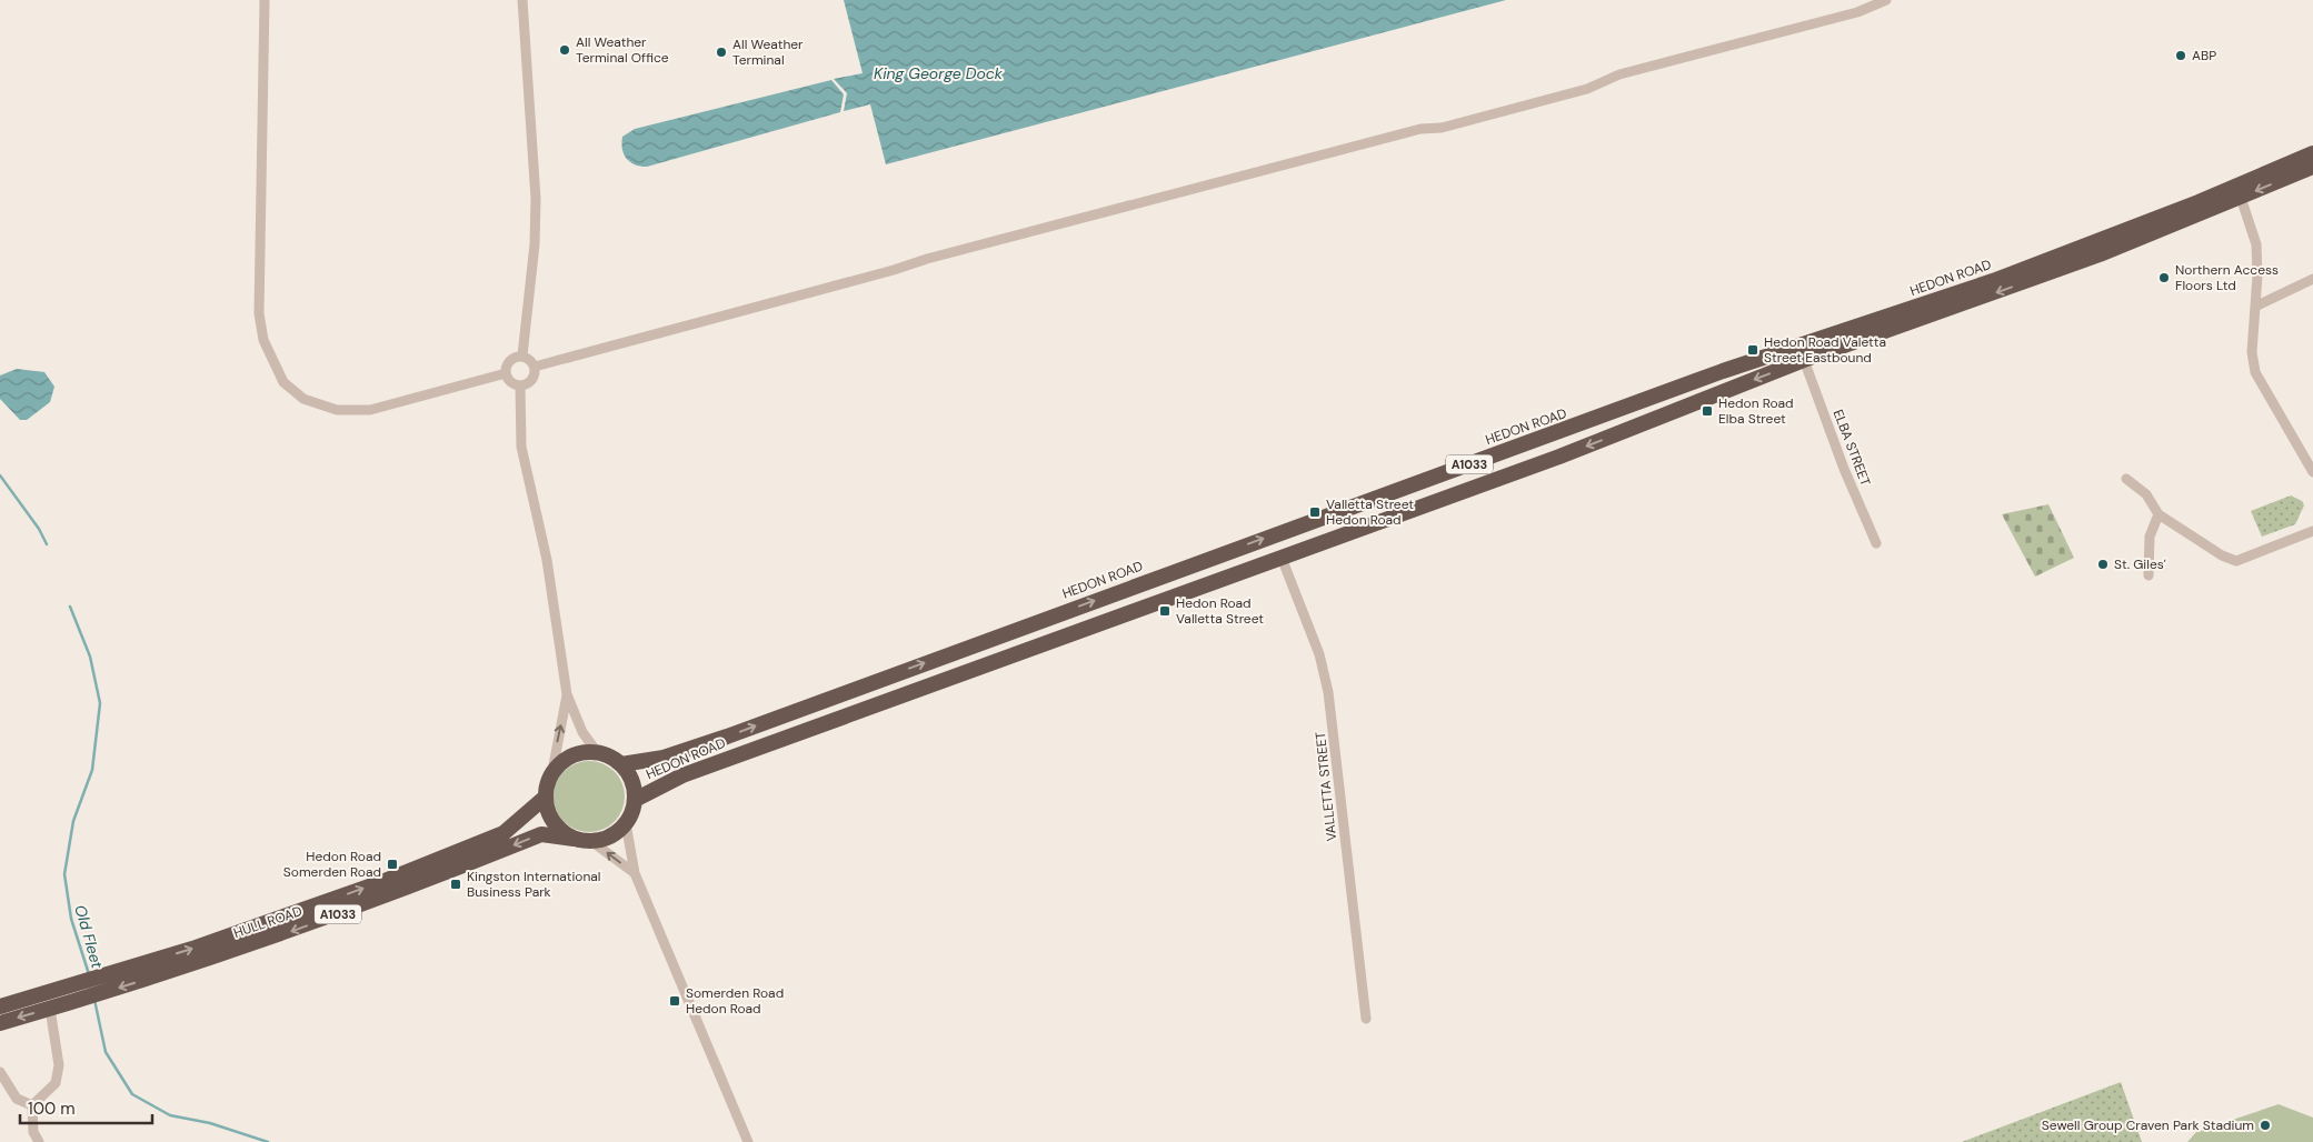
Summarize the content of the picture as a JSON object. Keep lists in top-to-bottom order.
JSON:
{
  "streets": {
    "highway": ["HEDON ROAD", "A1033", "HULL ROAD"],
    "street": ["ELBA STREET", "VALLETTA STREET"]
  },
  "crossings": [
    ["HEDON ROAD", "ELBA STREET"],
    ["HEDON ROAD", "A1033"],
    ["HEDON ROAD", "VALLETTA STREET"],
    ["HEDON ROAD", "HULL ROAD"],
    ["A1033", "HULL ROAD"]
  ],
  "water": ["King George Dock", "Old Fleet"],
  "places": {
    "other": [
      "All Weather Terminal Office",
      "All Weather Terminal",
      "ABP",
      "Northern Access Floors Ltd",
      "St. Giles'",
      "Sewell Group Craven Park Stadium"
    ],
    "transit": [
      "Hedon Road Valetta Street Eastbound",
      "Hedon Road Elba Street",
      "Valletta Street Hedon Road",
      "Hedon Road Valletta Street",
      "Hedon Road Somerden Road",
      "Kingston International Business Park",
      "Somerden Road Hedon Road"
    ]
  },
  "scale_bar": "100 m"
}
